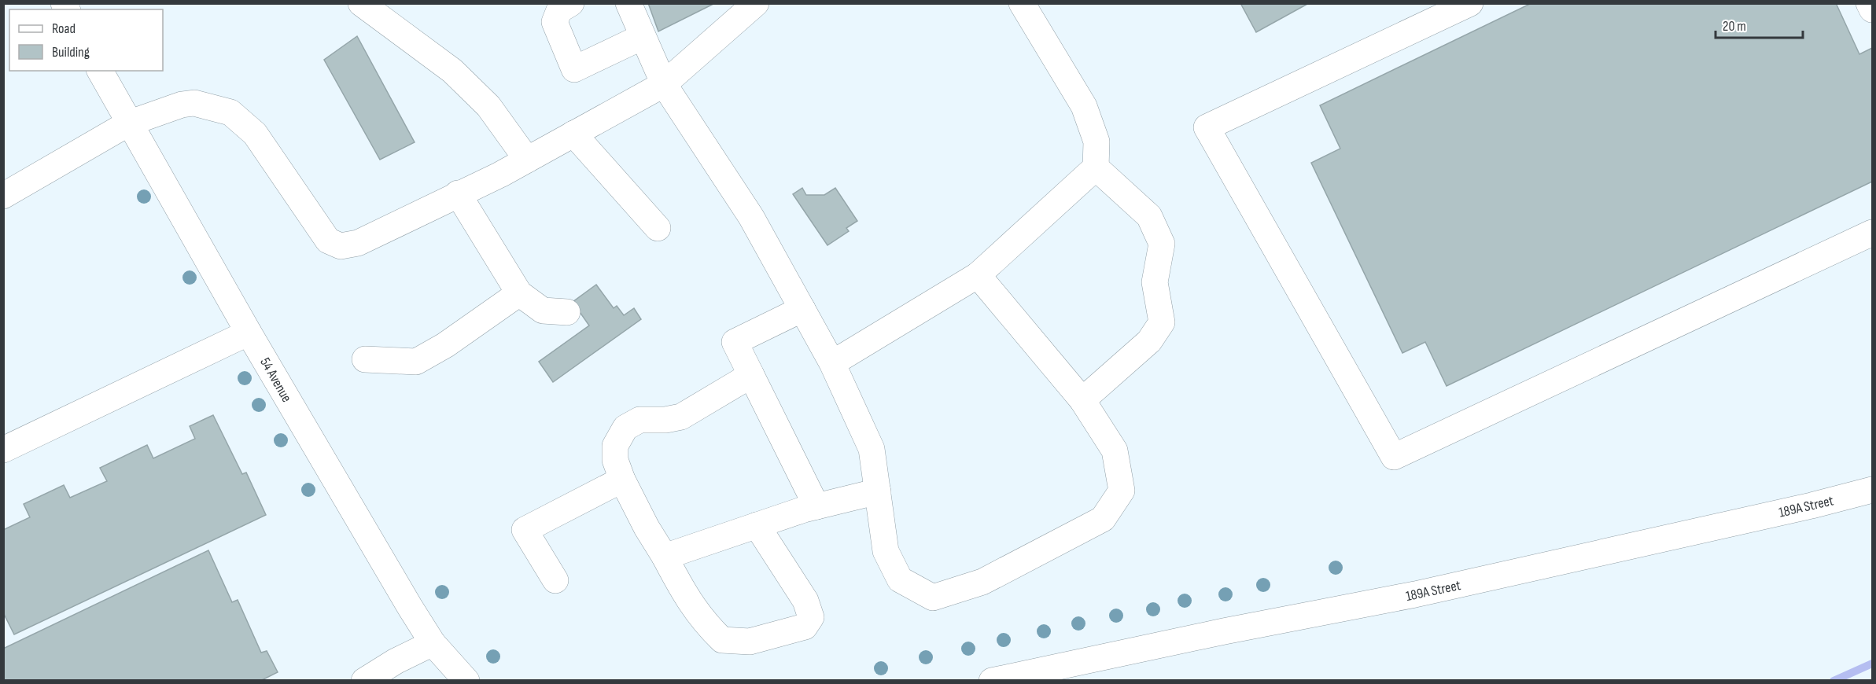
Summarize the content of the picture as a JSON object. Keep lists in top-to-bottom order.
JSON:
{
  "streets": {
    "street": ["54 Avenue", "189A Street"]
  },
  "legend": ["Road", "Building"],
  "scale_bar": "20 m"
}
